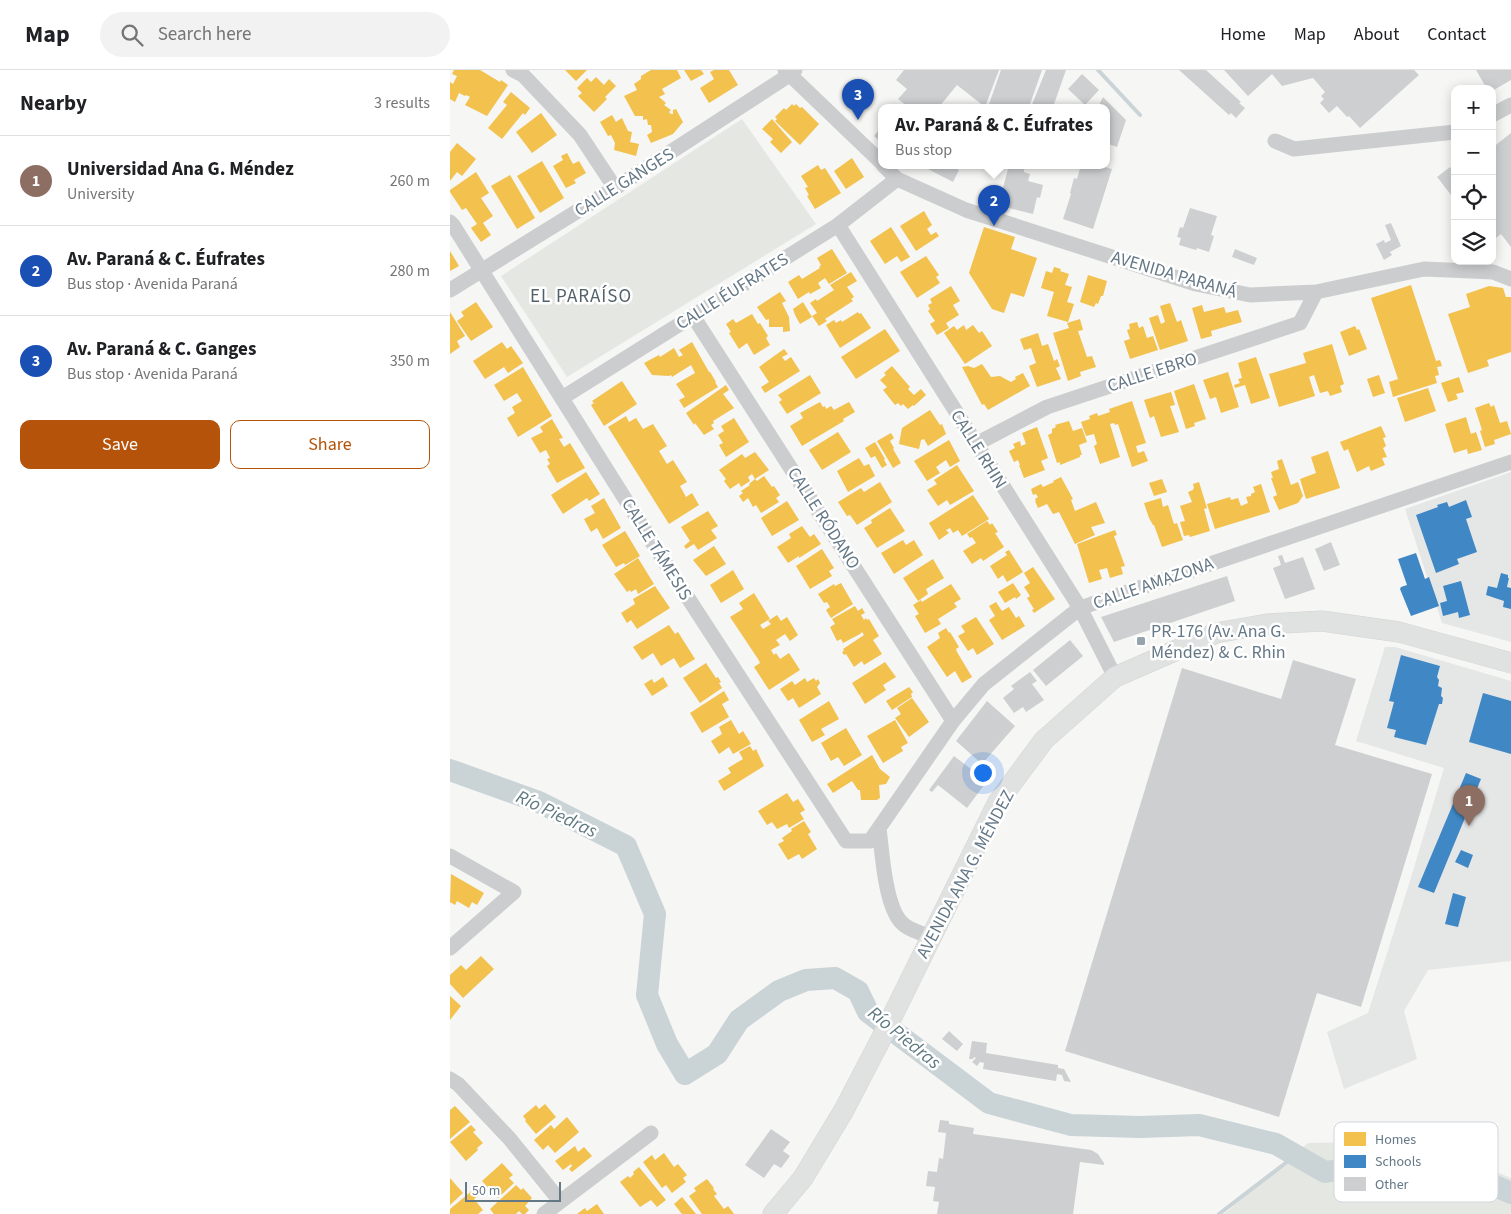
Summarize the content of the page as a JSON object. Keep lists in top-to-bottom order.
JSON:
{
  "streets": {
    "main road": ["AVENIDA ANA G. MÉNDEZ"],
    "street": [
      "CALLE GANGES",
      "AVENIDA PARANÁ",
      "CALLE ÉUFRATES",
      "CALLE EBRO",
      "CALLE RHIN",
      "CALLE RÓDANO",
      "CALLE TÁMESIS",
      "CALLE AMAZONA"
    ]
  },
  "crossings": [
    ["CALLE GANGES", "AVENIDA PARANÁ"],
    ["CALLE GANGES", "CALLE TÁMESIS"],
    ["AVENIDA PARANÁ", "CALLE ÉUFRATES"],
    ["AVENIDA PARANÁ", "CALLE EBRO"],
    ["CALLE ÉUFRATES", "CALLE RHIN"],
    ["CALLE ÉUFRATES", "CALLE RÓDANO"],
    ["CALLE ÉUFRATES", "CALLE TÁMESIS"],
    ["CALLE EBRO", "CALLE RHIN"],
    ["CALLE RHIN", "CALLE AMAZONA"],
    ["CALLE RHIN", "AVENIDA ANA G. MÉNDEZ"],
    ["CALLE RÓDANO", "CALLE AMAZONA"],
    ["CALLE TÁMESIS", "CALLE AMAZONA"]
  ],
  "districts": ["EL PARAÍSO"],
  "water": ["Río Piedras"],
  "places": {
    "transit": ["PR-176 (Av. Ana G. Méndez) & C. Rhin"]
  },
  "legend": ["Homes", "Schools", "Other"],
  "scale_bar": "50 m",
  "page": {
    "header": "Map",
    "search": "Search here",
    "nav": [
      "Home",
      "Map",
      "About",
      "Contact"
    ],
    "heading": ["Nearby", "3 results"],
    "pins": ["3", "2", "1"],
    "map_buttons": ["+", "−"],
    "popup": ["Av. Paraná & C. Éufrates", "Bus stop"],
    "list": [
      {
        "mark": "1",
        "name": "Universidad Ana G. Méndez",
        "note": "University",
        "value": "260 m"
      },
      {
        "mark": "2",
        "name": "Av. Paraná & C. Éufrates",
        "note": "Bus stop · Avenida Paraná",
        "value": "280 m"
      },
      {
        "mark": "3",
        "name": "Av. Paraná & C. Ganges",
        "note": "Bus stop · Avenida Paraná",
        "value": "350 m"
      }
    ],
    "buttons": ["Save", "Share"],
    "scale": "50 m"
  }
}
